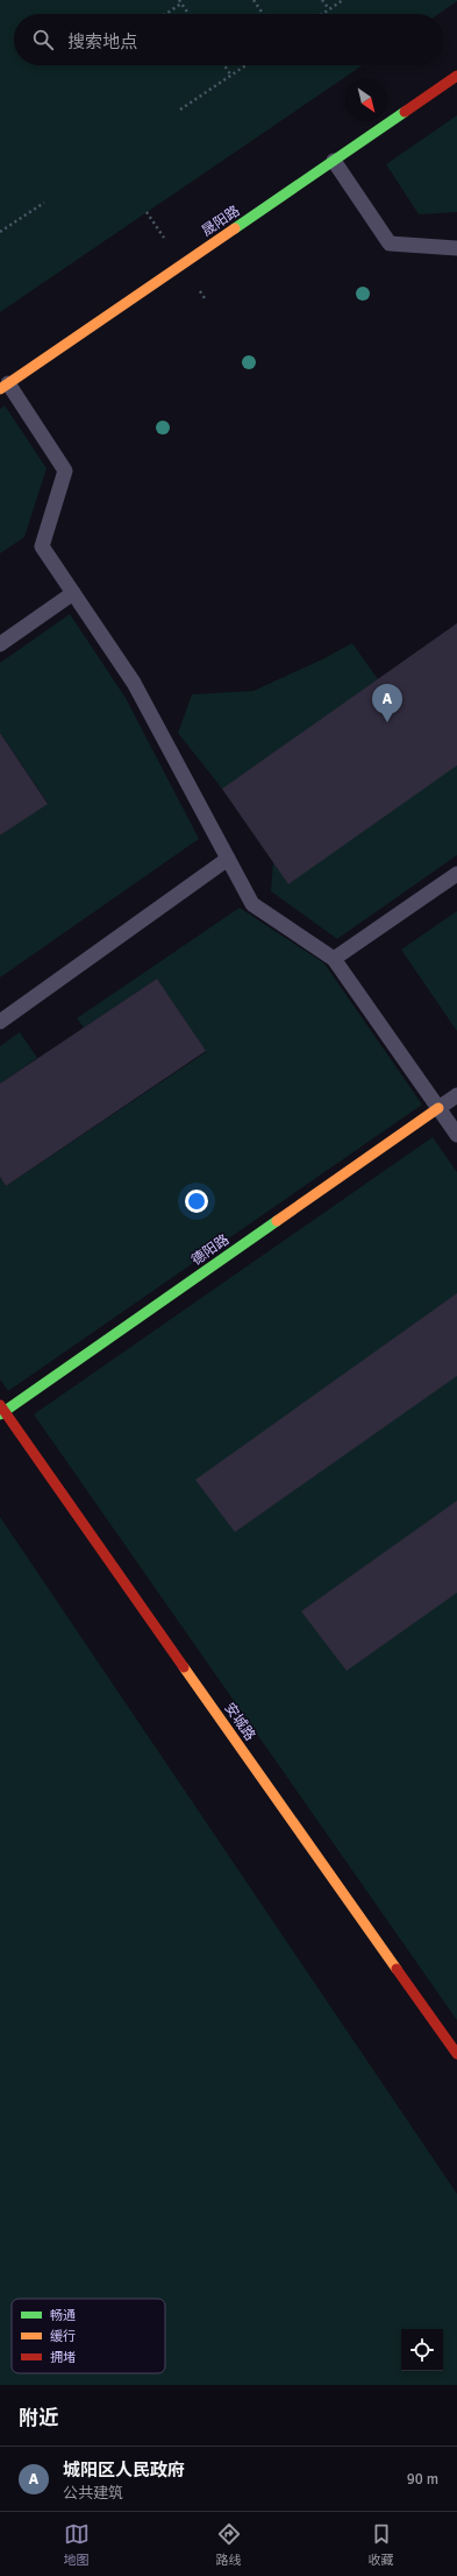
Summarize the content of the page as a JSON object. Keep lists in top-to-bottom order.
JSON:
{
  "streets": {
    "street": ["晟阳路", "德阳路", "安城路"]
  },
  "crossings": [
    ["德阳路", "安城路"]
  ],
  "legend": ["畅通", "缓行", "拥堵"],
  "north": "bottom right",
  "page": {
    "search": "搜索地点",
    "pins": "A",
    "heading": "附近",
    "list": [
      {
        "mark": "A",
        "name": "城阳区人民政府",
        "note": "公共建筑",
        "value": "90 m"
      }
    ],
    "nav": ["地图", "路线", "收藏"]
  }
}
